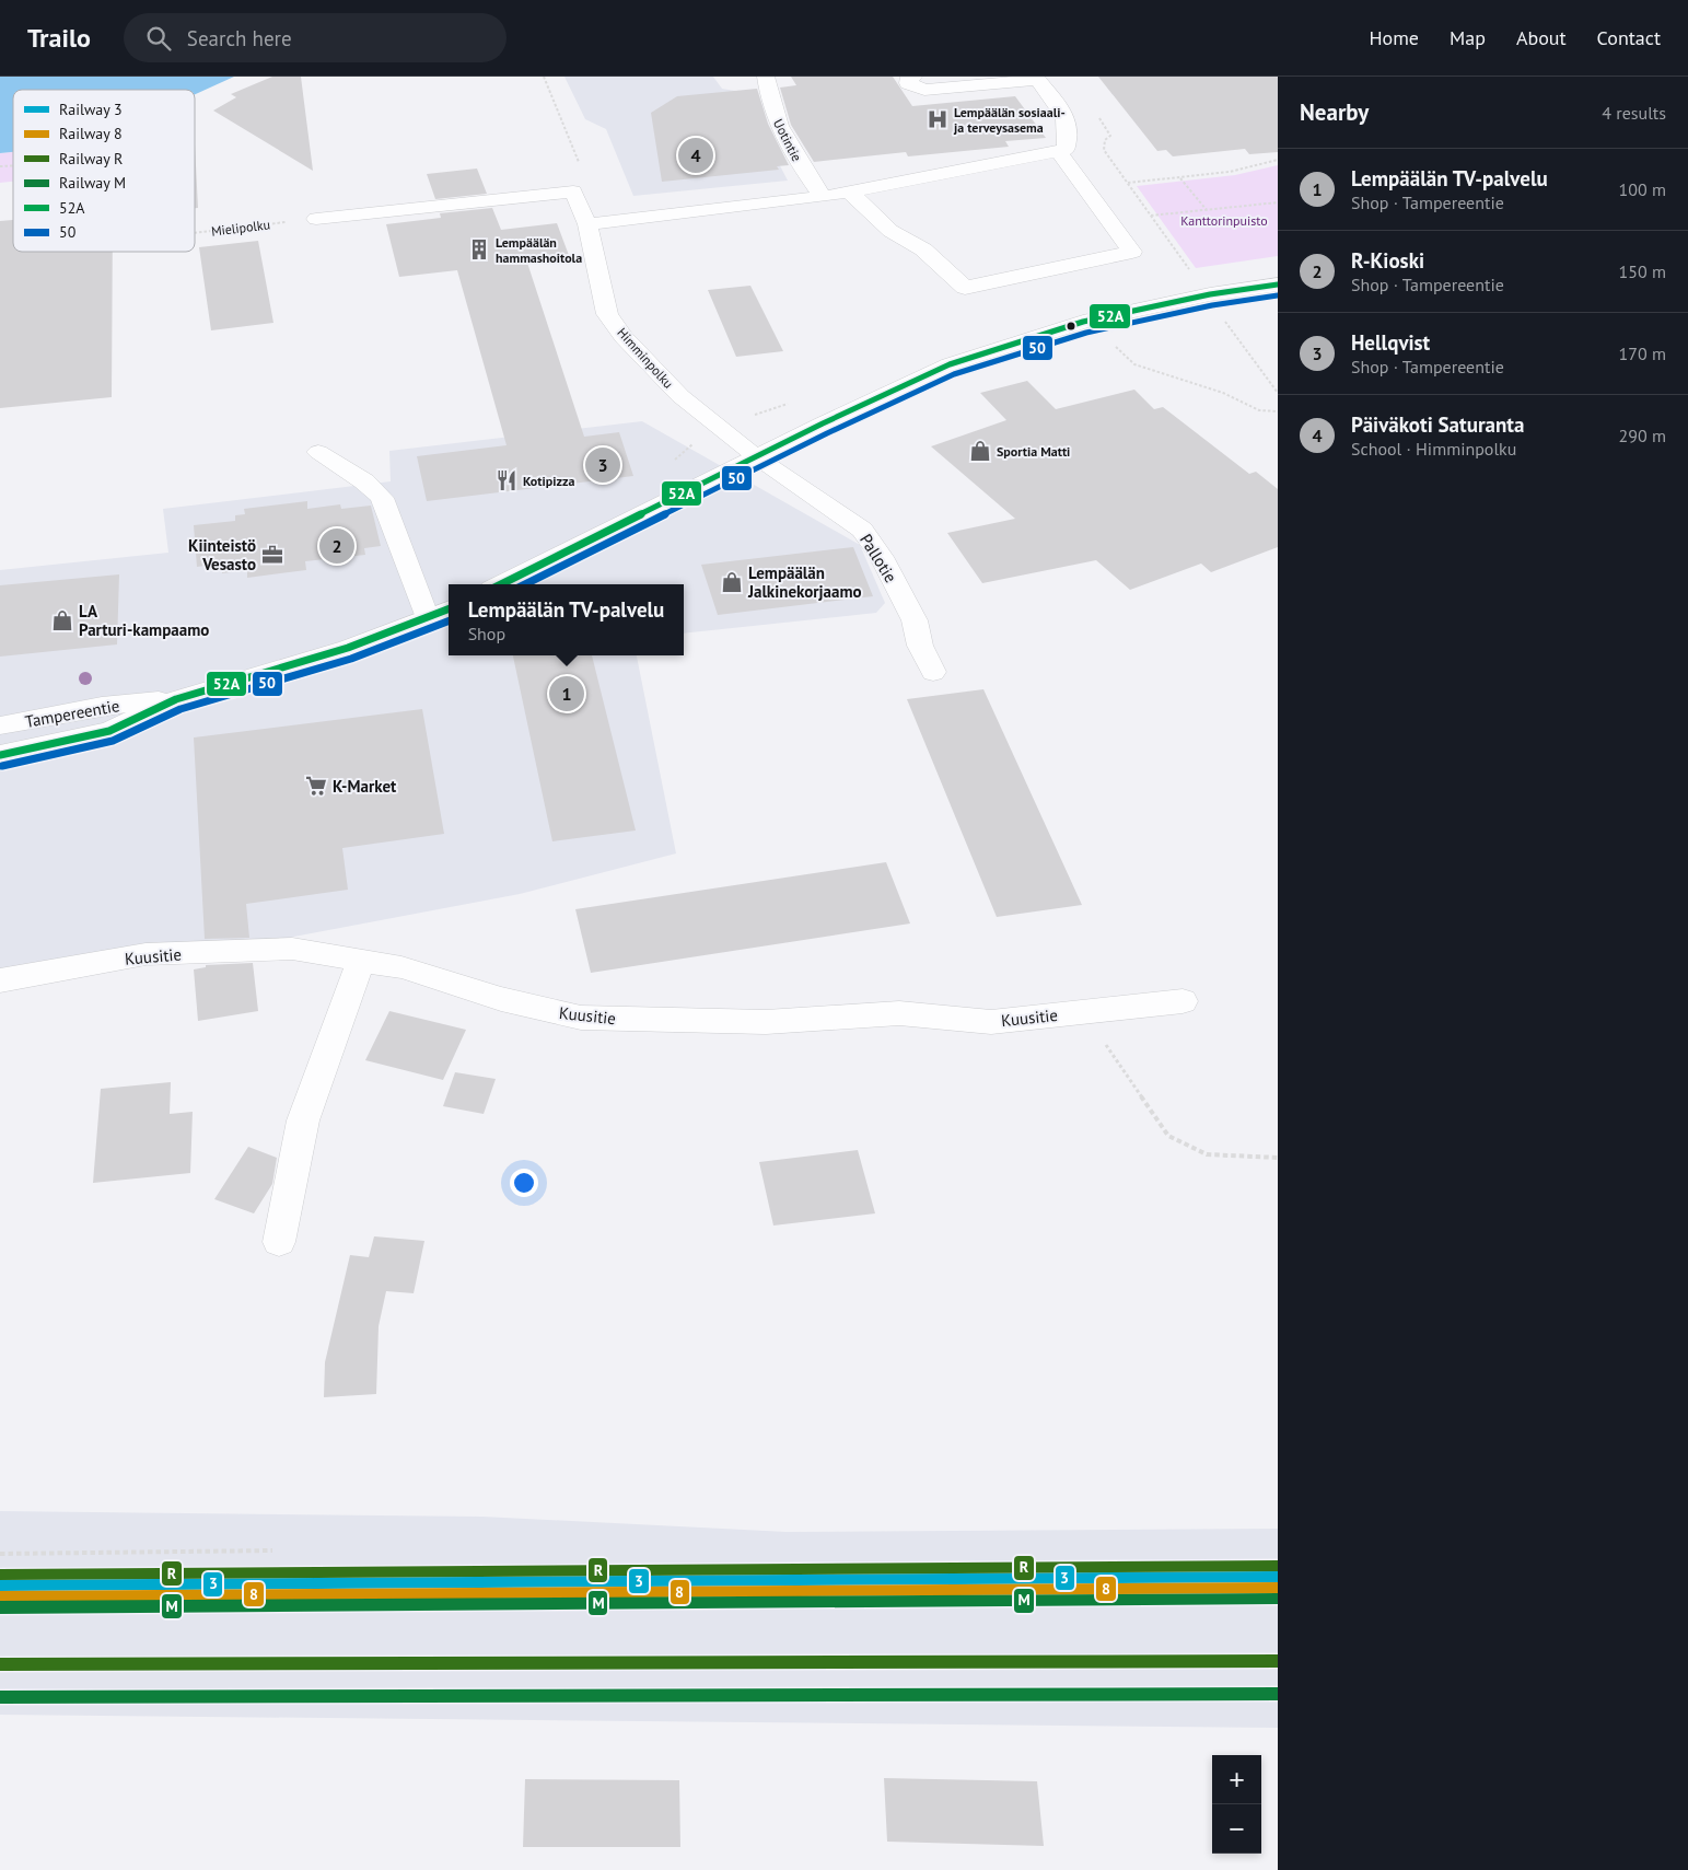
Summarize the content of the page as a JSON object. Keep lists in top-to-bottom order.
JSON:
{
  "streets": {
    "street": [
      "Uotintie",
      "Himminpolku",
      "Pallotie",
      "Tampereentie",
      "Kuusitie"
    ],
    "path": ["Mielipolku"]
  },
  "crossings": [
    ["Himminpolku", "Pallotie"]
  ],
  "parks": ["Kanttorinpuisto"],
  "places": {
    "hospital": ["Lempäälän sosiaali- ja terveysasema"],
    "building": ["Lempäälän hammashoitola"],
    "shop": ["Sportia Matti", "Lempäälän Jalkinekorjaamo", "LA Parturi-kampaamo"],
    "restaurant": ["Kotipizza"],
    "office": ["Kiinteistö Vesasto"],
    "supermarket": ["K-Market"]
  },
  "lines": [
    "transit line 52A",
    "transit line 50",
    "rail line R",
    "rail line 3",
    "rail line 8",
    "rail line M"
  ],
  "legend": [
    "Railway 3",
    "Railway 8",
    "Railway R",
    "Railway M",
    "52A",
    "50"
  ],
  "page": {
    "header": "Trailo",
    "search": "Search here",
    "nav": [
      "Home",
      "Map",
      "About",
      "Contact"
    ],
    "heading": ["Nearby", "4 results"],
    "pins": [
      "4",
      "3",
      "2",
      "1"
    ],
    "list": [
      {
        "mark": "1",
        "name": "Lempäälän TV-palvelu",
        "note": "Shop · Tampereentie",
        "value": "100 m"
      },
      {
        "mark": "2",
        "name": "R-Kioski",
        "note": "Shop · Tampereentie",
        "value": "150 m"
      },
      {
        "mark": "3",
        "name": "Hellqvist",
        "note": "Shop · Tampereentie",
        "value": "170 m"
      },
      {
        "mark": "4",
        "name": "Päiväkoti Saturanta",
        "note": "School · Himminpolku",
        "value": "290 m"
      }
    ],
    "popup": ["Lempäälän TV-palvelu", "Shop"],
    "map_buttons": ["+", "−"]
  }
}
